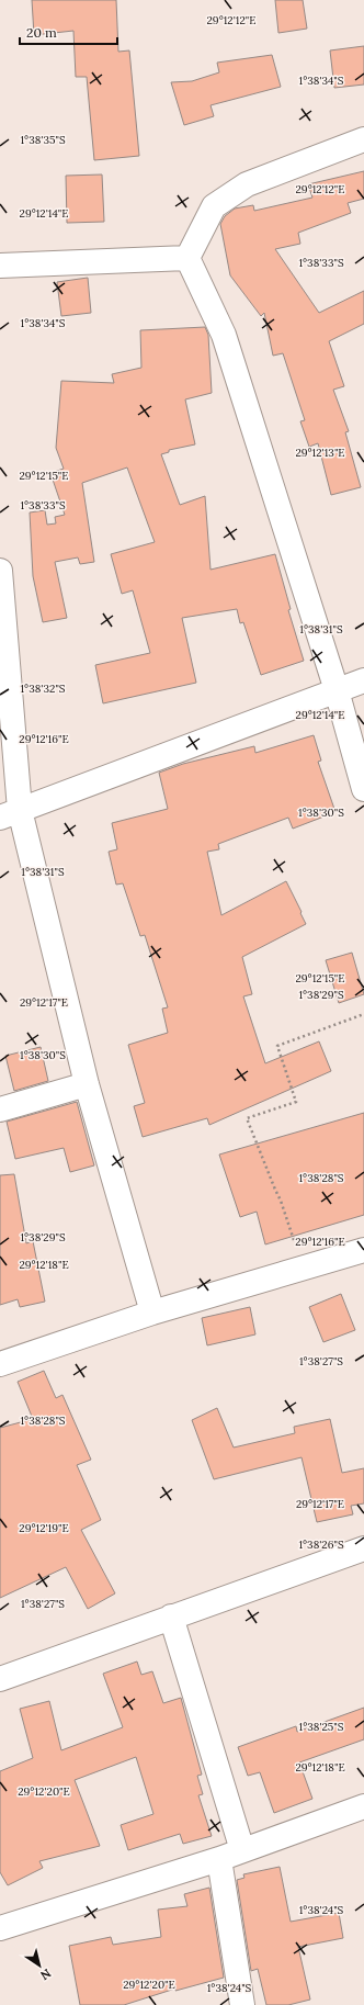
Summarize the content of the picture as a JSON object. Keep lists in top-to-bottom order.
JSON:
{
  "scale_bar": "20 m",
  "north": "bottom right",
  "coordinates": [
    "29°12'12\"E",
    "1°38'34\"S",
    "1°38'35\"S",
    "29°12'14\"E",
    "1°38'33\"S",
    "29°12'13\"E",
    "29°12'15\"E",
    "1°38'31\"S",
    "1°38'32\"S",
    "29°12'16\"E",
    "1°38'30\"S",
    "1°38'29\"S",
    "29°12'17\"E",
    "1°38'28\"S",
    "29°12'18\"E",
    "1°38'27\"S",
    "29°12'19\"E",
    "1°38'26\"S",
    "1°38'25\"S",
    "29°12'20\"E",
    "1°38'24\"S"
  ]
}
